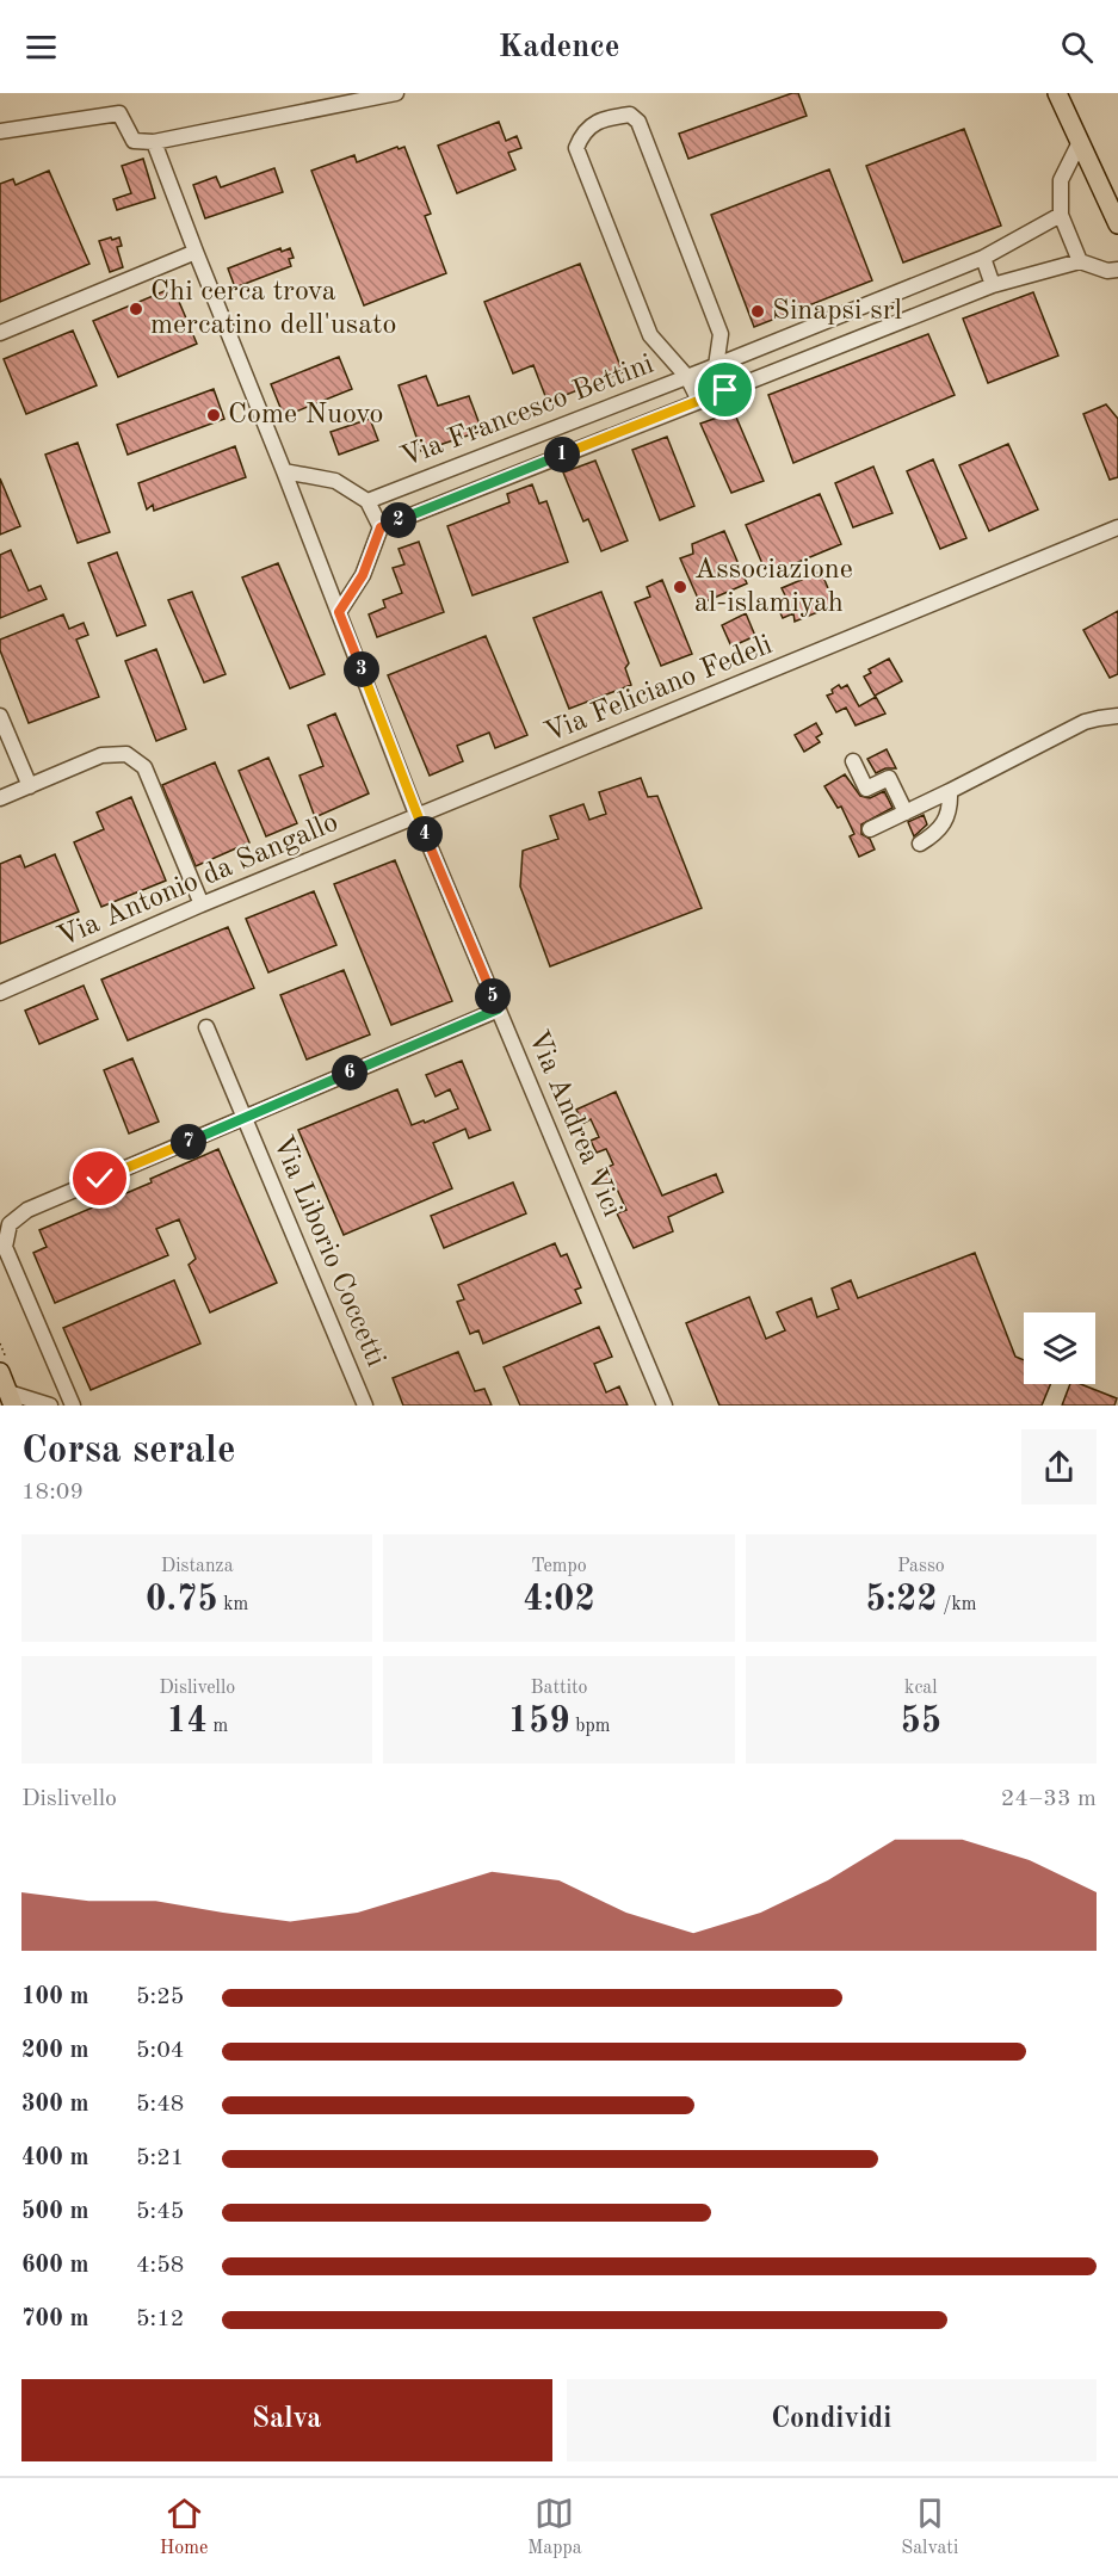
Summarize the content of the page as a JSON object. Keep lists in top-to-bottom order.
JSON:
{
  "streets": {
    "street": [
      "Via Francesco Bettini",
      "Via Feliciano Fedeli",
      "Via Antonio da Sangallo",
      "Via Andrea Vici",
      "Via Liborio Coccetti"
    ]
  },
  "crossings": [
    ["Via Feliciano Fedeli", "Via Antonio da Sangallo"],
    ["Via Feliciano Fedeli", "Via Andrea Vici"],
    ["Via Antonio da Sangallo", "Via Andrea Vici"]
  ],
  "places": [
    "Chi cerca trova mercatino dell'usato",
    "Sinapsi srl",
    "Come Nuovo",
    "Associazione al-islamiyah"
  ],
  "page": {
    "header": "Kadence",
    "pins": [
      "1",
      "2",
      "3",
      "4",
      "5",
      "6",
      "7"
    ],
    "heading": ["Corsa serale", "18:09"],
    "stats": [
      ["Distanza", "0.75 km"],
      ["Tempo", "4:02"],
      ["Passo", "5:22 /km"],
      ["Dislivello", "14 m"],
      ["Battito", "159 bpm"],
      ["kcal", "55"]
    ],
    "chart": ["Dislivello", "24–33 m"],
    "list": [
      {
        "name": "100 m",
        "note": "5:25"
      },
      {
        "name": "200 m",
        "note": "5:04"
      },
      {
        "name": "300 m",
        "note": "5:48"
      },
      {
        "name": "400 m",
        "note": "5:21"
      },
      {
        "name": "500 m",
        "note": "5:45"
      },
      {
        "name": "600 m",
        "note": "4:58"
      },
      {
        "name": "700 m",
        "note": "5:12"
      }
    ],
    "buttons": ["Salva", "Condividi"],
    "tabs": ["Home", "Mappa", "Salvati"]
  }
}
